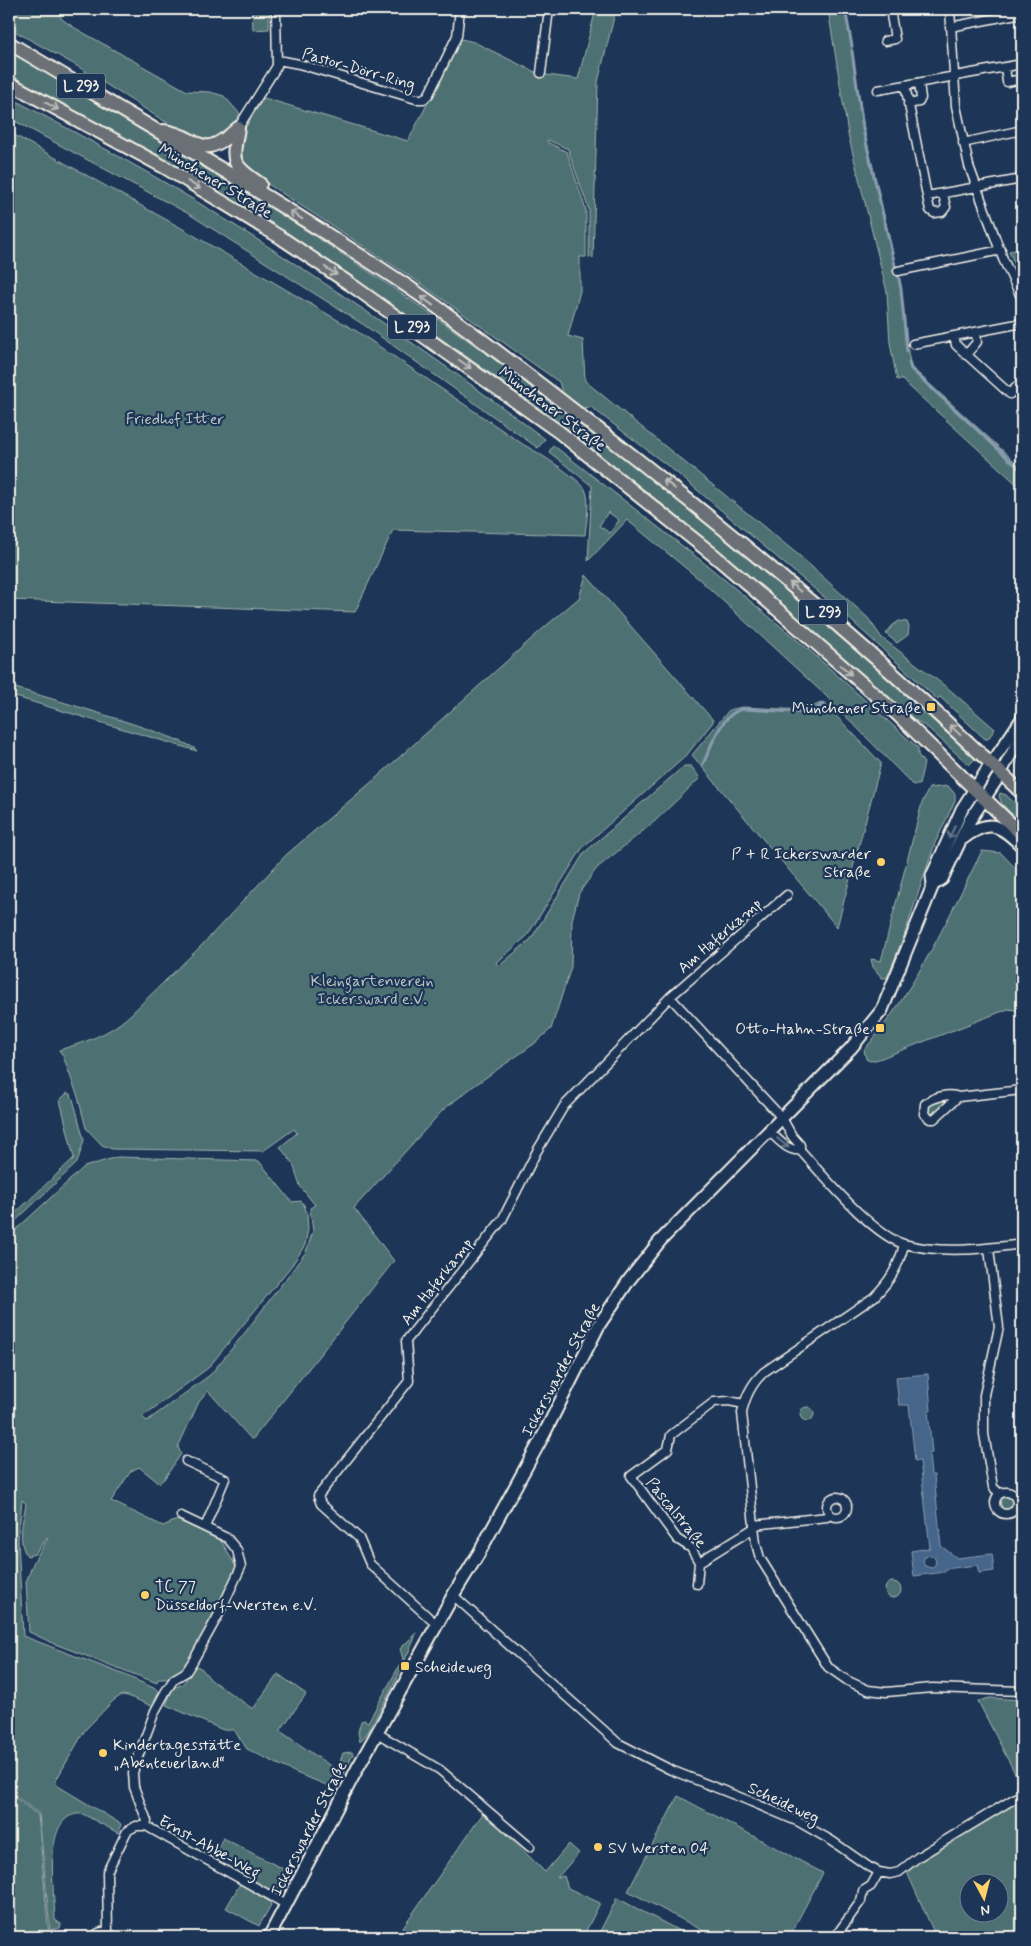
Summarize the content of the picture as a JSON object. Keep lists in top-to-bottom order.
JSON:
{
  "streets": {
    "main road": ["L 293", "Münchener Straße", "Ickerswarder Straße"],
    "street": [
      "Pastor-Dörr-Ring",
      "Am Haferkamp",
      "Pascalstraße",
      "Scheideweg",
      "Ernst-Abbe-Weg"
    ]
  },
  "crossings": [
    ["Münchener Straße", "Ickerswarder Straße"],
    ["Am Haferkamp", "Ickerswarder Straße"],
    ["Ickerswarder Straße", "Scheideweg"],
    ["Ickerswarder Straße", "Ernst-Abbe-Weg"]
  ],
  "parks": ["Friedhof Itter", "Kleingartenverein Ickersward e.V."],
  "places": {
    "transit": ["Münchener Straße", "Otto-Hahn-Straße", "Scheideweg"],
    "other": [
      "P + R Ickerswarder Straße",
      "TC 77 Düsseldorf-Wersten e.V.",
      "Kindertagesstätte „Abenteuerland“",
      "SV Wersten 04"
    ]
  },
  "north": "bottom"
}
